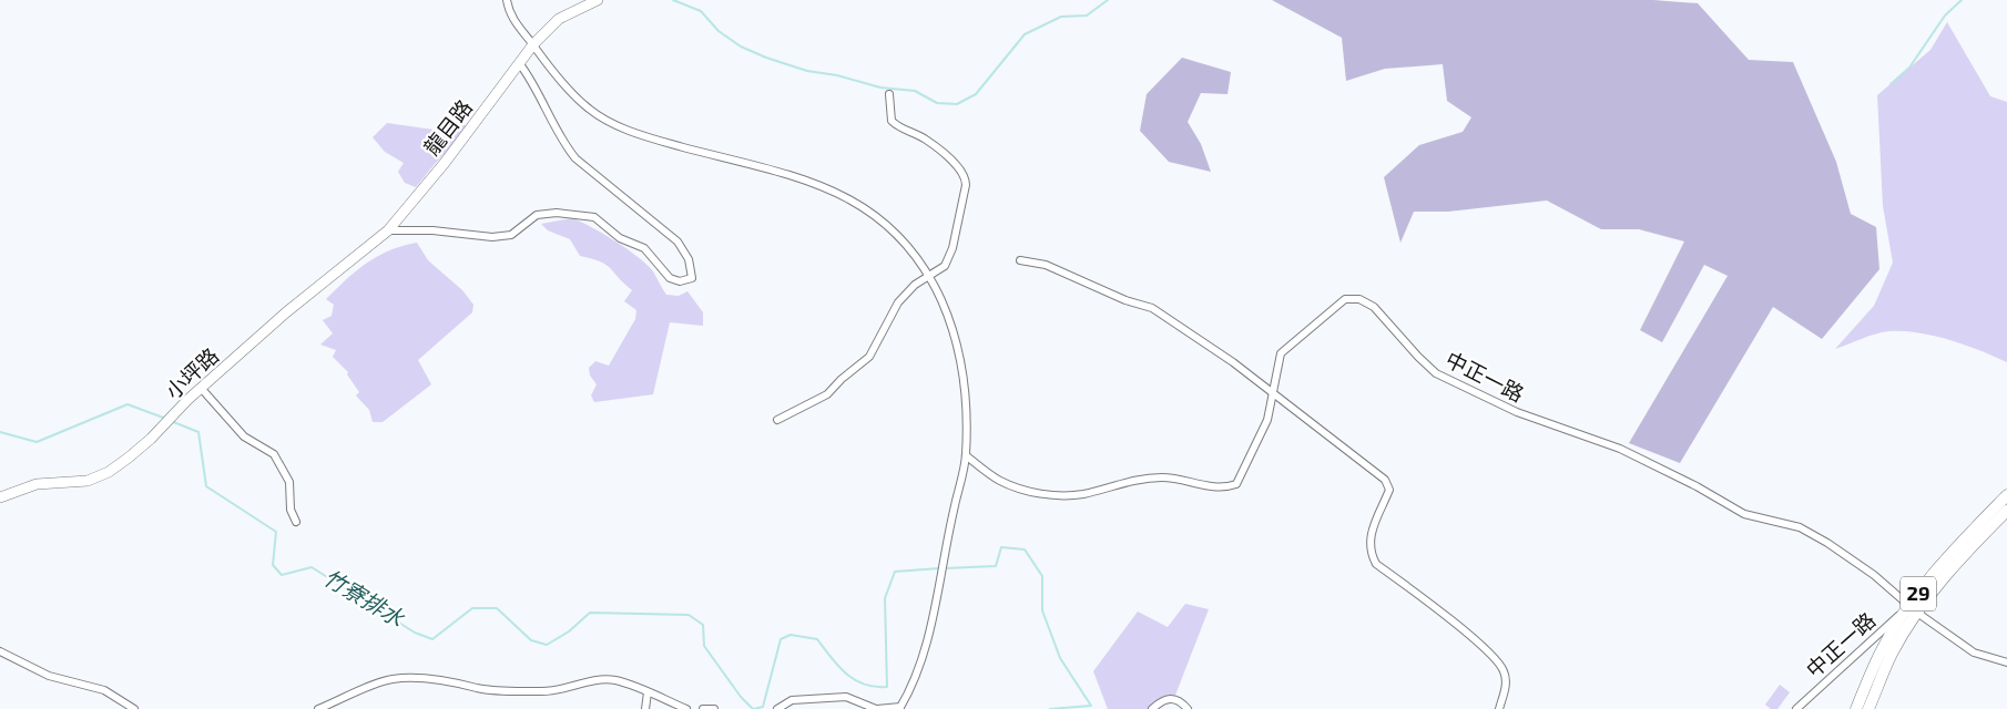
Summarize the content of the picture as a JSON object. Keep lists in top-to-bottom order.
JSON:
{
  "streets": {
    "main road": ["29"],
    "street": ["龍目路", "小坪路", "中正一路"]
  },
  "crossings": [
    ["龍目路", "小坪路"],
    ["中正一路", "29"]
  ],
  "water": ["竹寮排水"]
}
